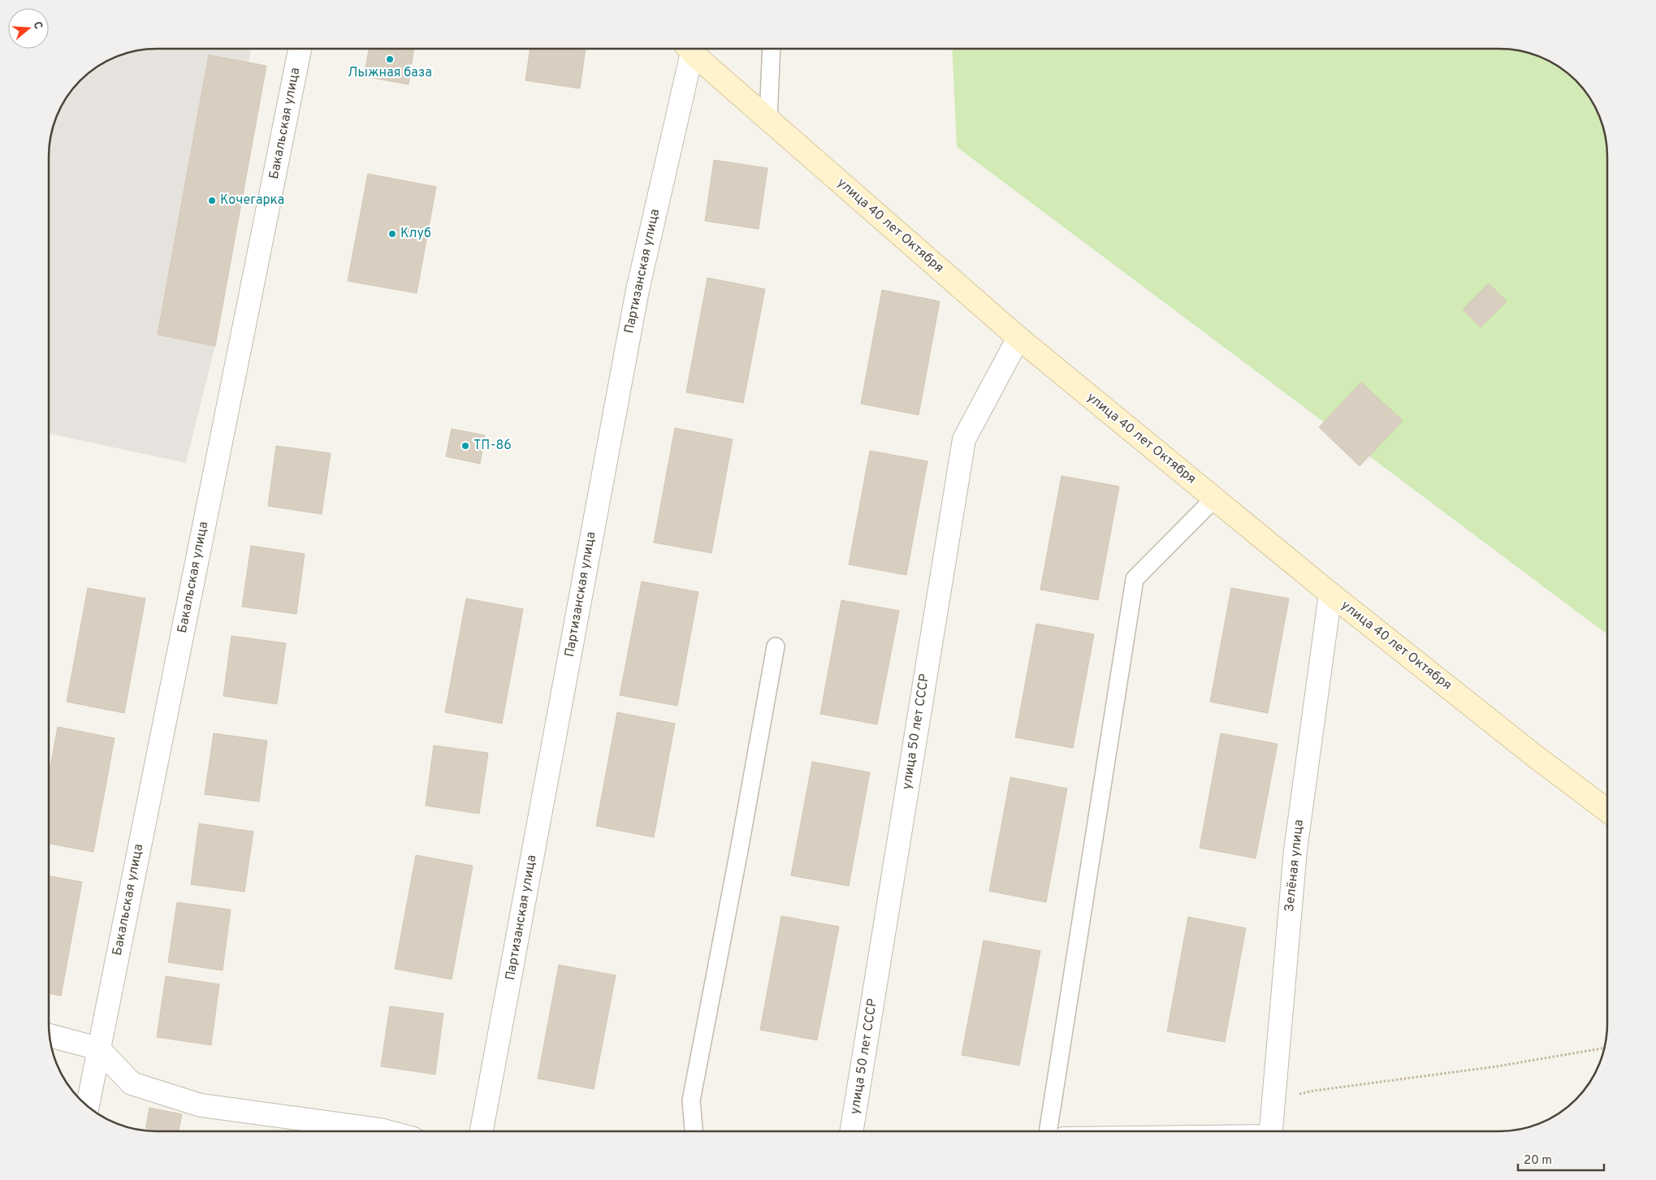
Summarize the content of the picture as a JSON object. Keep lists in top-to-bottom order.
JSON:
{
  "streets": {
    "street": [
      "Бакальская улица",
      "улица 40 лет Октября",
      "Партизанская улица",
      "улица 50 лет СССР",
      "Зелёная улица"
    ]
  },
  "crossings": [
    ["улица 40 лет Октября", "улица 50 лет СССР"],
    ["улица 40 лет Октября", "Зелёная улица"]
  ],
  "places": [
    "Лыжная база",
    "Кочегарка",
    "Клуб",
    "ТП-86"
  ],
  "scale_bar": "20 m",
  "north": "right"
}
